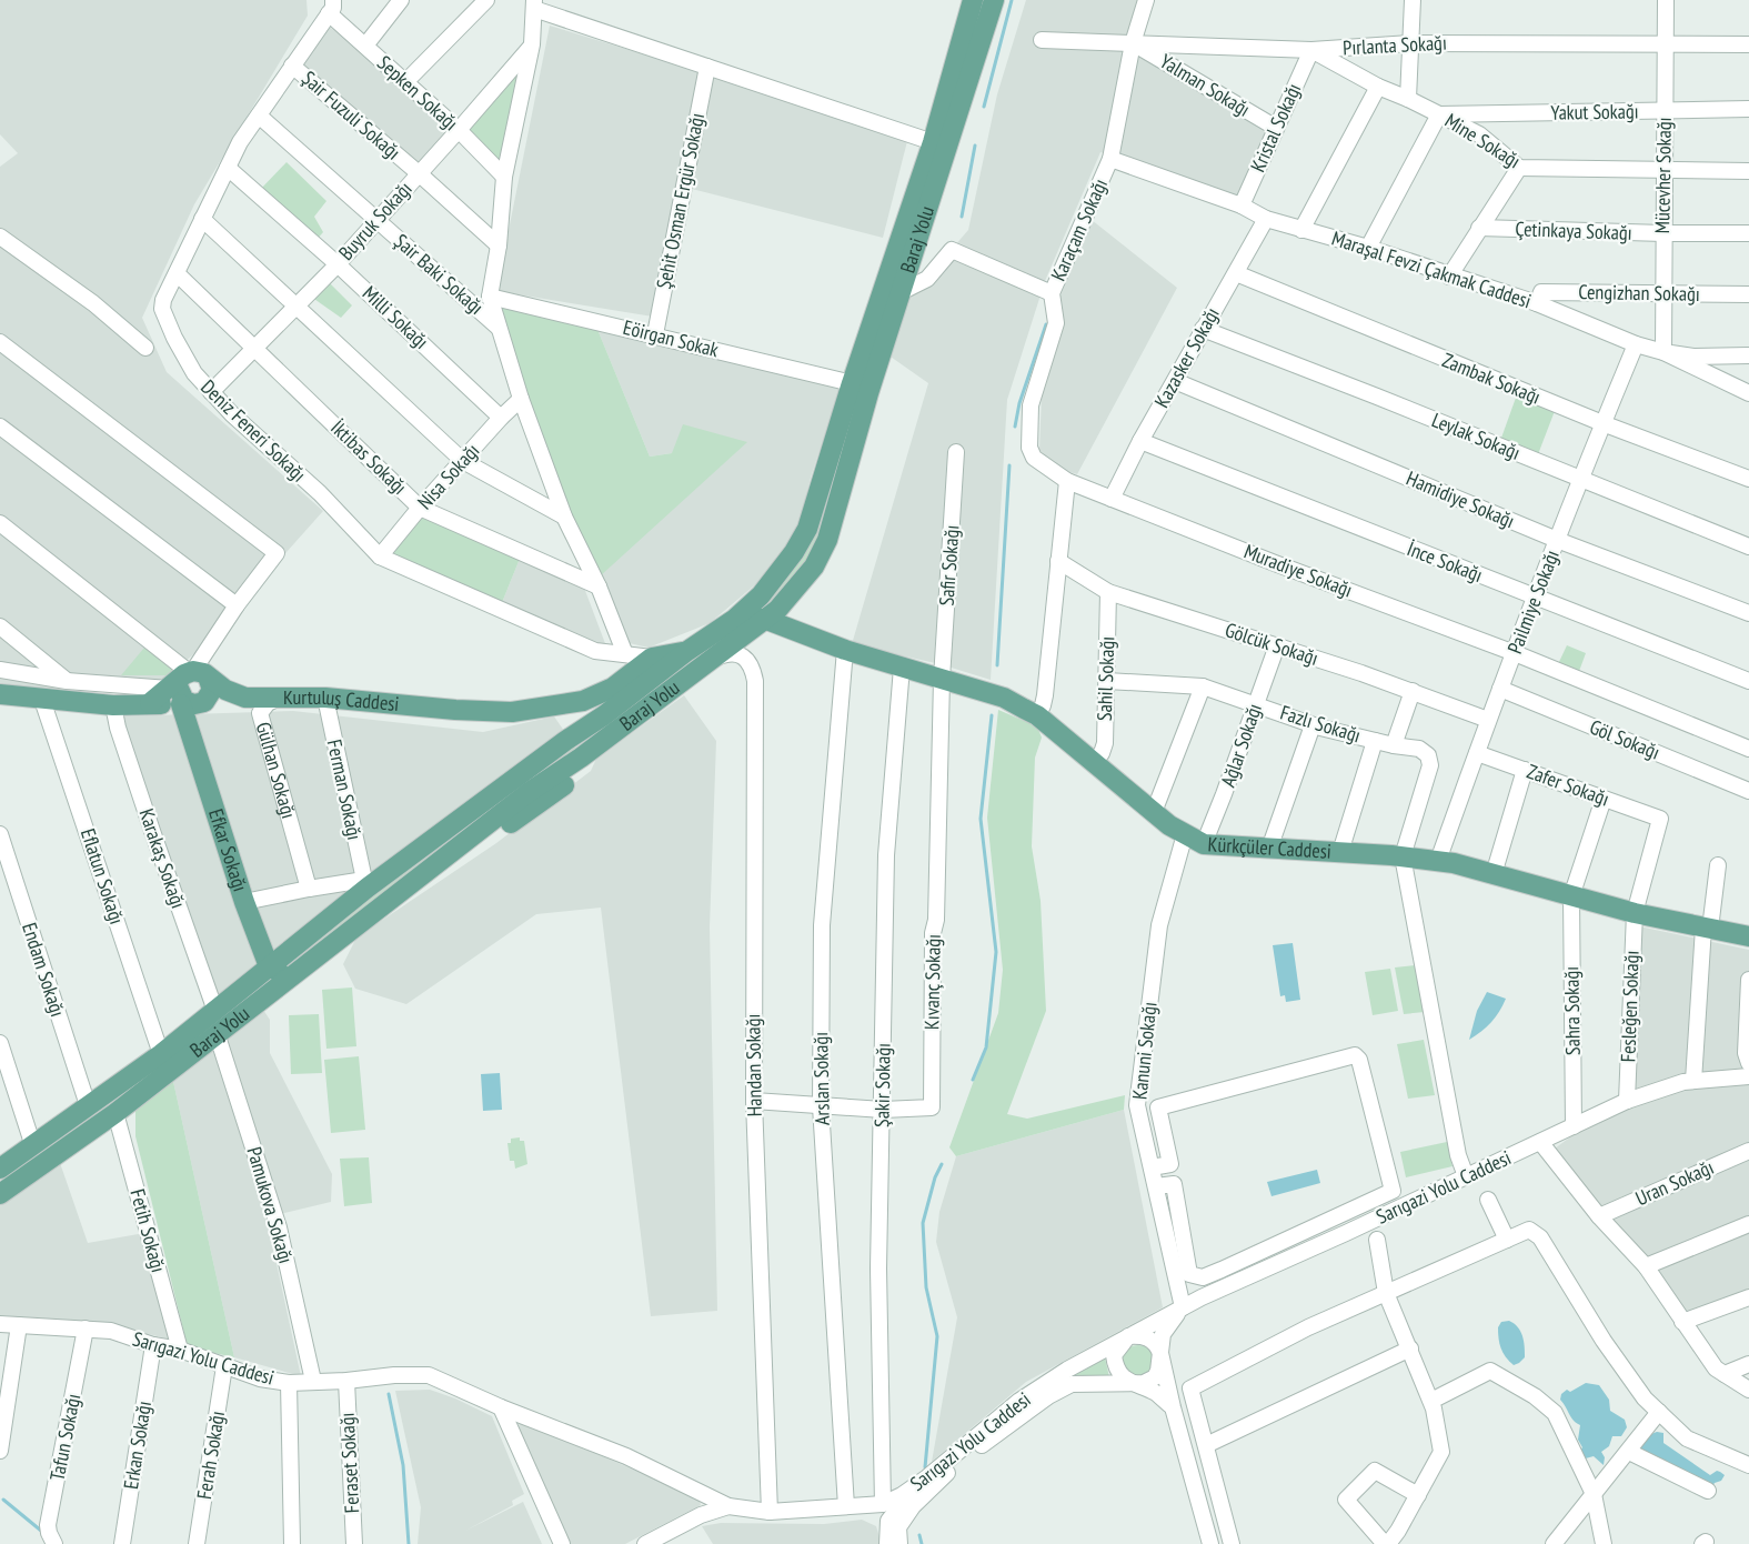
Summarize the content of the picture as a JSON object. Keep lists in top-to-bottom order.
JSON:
{
  "streets": {
    "main road": [
      "Baraj Yolu",
      "Kurtuluş Caddesi",
      "Gülhan Sokağı",
      "Kürkçüler Caddesi",
      "Efkar Sokağı"
    ],
    "street": [
      "Pırlanta Sokağı",
      "Yalman Sokağı",
      "Sepken Sokağı",
      "Yakut Sokağı",
      "Şair Fuzuli Sokağı",
      "Kristal Sokağı",
      "Mine Sokağı",
      "Mücevher Sokağı",
      "Şehit Osman Ergür Sokağı",
      "Buyruk Sokağı",
      "Karaçam Sokağı",
      "Çetinkaya Sokağı",
      "Maraşal Fevzi Çakmak Caddesi",
      "Şair Baki Sokağı",
      "Cengizhan Sokağı",
      "Milli Sokağı",
      "Eöirgan Sokak",
      "Kazasker Sokağı",
      "Zambak Sokağı",
      "Deniz Feneri Sokağı",
      "Leylak Sokağı",
      "İktibas Sokağı",
      "Nisa Sokağı",
      "Hamidiye Sokağı",
      "İnce Sokağı",
      "Safir Sokağı",
      "Muradiye Sokağı",
      "Pailmiye Sokağı",
      "Gölcük Sokağı",
      "Sahil Sokağı",
      "Fazlı Sokağı",
      "Göl Sokağı",
      "Ağlar Sokağı",
      "Zafer Sokağı",
      "Ferman Sokağı",
      "Karakaş Sokağı",
      "Eflatun Sokağı",
      "Endam Sokağı",
      "Kıvanç Sokağı",
      "Fesleğen Sokağı",
      "Sahra Sokağı",
      "Kanuni Sokağı",
      "Handan Sokağı",
      "Arslan Sokağı",
      "Şakir Sokağı",
      "Uran Sokağı",
      "Sarıgazi Yolu Caddesi",
      "Pamukova Sokağı",
      "Fetih Sokağı",
      "Tafun Sokağı",
      "Erkan Sokağı",
      "Ferah Sokağı",
      "Feraset Sokağı"
    ]
  },
  "crossings": [
    ["Pırlanta Sokağı", "Yalman Sokağı"],
    ["Pırlanta Sokağı", "Kristal Sokağı"],
    ["Pırlanta Sokağı", "Mine Sokağı"],
    ["Pırlanta Sokağı", "Mücevher Sokağı"],
    ["Pırlanta Sokağı", "Karaçam Sokağı"],
    ["Yalman Sokağı", "Kristal Sokağı"],
    ["Yalman Sokağı", "Karaçam Sokağı"],
    ["Sepken Sokağı", "Buyruk Sokağı"],
    ["Sepken Sokağı", "Deniz Feneri Sokağı"],
    ["Yakut Sokağı", "Mine Sokağı"],
    ["Yakut Sokağı", "Mücevher Sokağı"],
    ["Şair Fuzuli Sokağı", "Buyruk Sokağı"],
    ["Şair Fuzuli Sokağı", "Deniz Feneri Sokağı"],
    ["Kristal Sokağı", "Mine Sokağı"],
    ["Kristal Sokağı", "Maraşal Fevzi Çakmak Caddesi"],
    ["Mine Sokağı", "Mücevher Sokağı"],
    ["Mücevher Sokağı", "Çetinkaya Sokağı"],
    ["Mücevher Sokağı", "Maraşal Fevzi Çakmak Caddesi"],
    ["Mücevher Sokağı", "Cengizhan Sokağı"],
    ["Şehit Osman Ergür Sokağı", "Eöirgan Sokak"],
    ["Buyruk Sokağı", "Şair Baki Sokağı"],
    ["Buyruk Sokağı", "Milli Sokağı"],
    ["Buyruk Sokağı", "Deniz Feneri Sokağı"],
    ["Buyruk Sokağı", "İktibas Sokağı"],
    ["Karaçam Sokağı", "Maraşal Fevzi Çakmak Caddesi"],
    ["Karaçam Sokağı", "Muradiye Sokağı"],
    ["Baraj Yolu", "Eöirgan Sokak"],
    ["Baraj Yolu", "Ferman Sokağı"],
    ["Baraj Yolu", "Kürkçüler Caddesi"],
    ["Baraj Yolu", "Efkar Sokağı"],
    ["Baraj Yolu", "Karakaş Sokağı"],
    ["Baraj Yolu", "Eflatun Sokağı"],
    ["Baraj Yolu", "Endam Sokağı"],
    ["Baraj Yolu", "Handan Sokağı"],
    ["Baraj Yolu", "Pamukova Sokağı"],
    ["Baraj Yolu", "Fetih Sokağı"],
    ["Maraşal Fevzi Çakmak Caddesi", "Cengizhan Sokağı"],
    ["Maraşal Fevzi Çakmak Caddesi", "Kazasker Sokağı"],
    ["Maraşal Fevzi Çakmak Caddesi", "Pailmiye Sokağı"],
    ["Şair Baki Sokağı", "Deniz Feneri Sokağı"],
    ["Milli Sokağı", "Deniz Feneri Sokağı"],
    ["Milli Sokağı", "Nisa Sokağı"],
    ["Kazasker Sokağı", "Zambak Sokağı"],
    ["Kazasker Sokağı", "Leylak Sokağı"],
    ["Kazasker Sokağı", "Hamidiye Sokağı"],
    ["Kazasker Sokağı", "İnce Sokağı"],
    ["Kazasker Sokağı", "Muradiye Sokağı"],
    ["Zambak Sokağı", "Pailmiye Sokağı"],
    ["Deniz Feneri Sokağı", "İktibas Sokağı"],
    ["Deniz Feneri Sokağı", "Nisa Sokağı"],
    ["Deniz Feneri Sokağı", "Kurtuluş Caddesi"],
    ["Leylak Sokağı", "Pailmiye Sokağı"],
    ["İktibas Sokağı", "Nisa Sokağı"],
    ["Hamidiye Sokağı", "Pailmiye Sokağı"],
    ["İnce Sokağı", "Pailmiye Sokağı"],
    ["Safir Sokağı", "Kürkçüler Caddesi"],
    ["Safir Sokağı", "Kıvanç Sokağı"],
    ["Muradiye Sokağı", "Pailmiye Sokağı"],
    ["Pailmiye Sokağı", "Gölcük Sokağı"],
    ["Pailmiye Sokağı", "Göl Sokağı"],
    ["Pailmiye Sokağı", "Zafer Sokağı"],
    ["Pailmiye Sokağı", "Kürkçüler Caddesi"],
    ["Gölcük Sokağı", "Sahil Sokağı"],
    ["Gölcük Sokağı", "Ağlar Sokağı"],
    ["Sahil Sokağı", "Fazlı Sokağı"],
    ["Sahil Sokağı", "Kürkçüler Caddesi"],
    ["Kurtuluş Caddesi", "Gülhan Sokağı"],
    ["Kurtuluş Caddesi", "Ferman Sokağı"],
    ["Kurtuluş Caddesi", "Efkar Sokağı"],
    ["Fazlı Sokağı", "Ağlar Sokağı"],
    ["Fazlı Sokağı", "Kürkçüler Caddesi"],
    ["Ağlar Sokağı", "Kürkçüler Caddesi"],
    ["Gülhan Sokağı", "Efkar Sokağı"],
    ["Zafer Sokağı", "Fesleğen Sokağı"],
    ["Zafer Sokağı", "Sahra Sokağı"],
    ["Kürkçüler Caddesi", "Kıvanç Sokağı"],
    ["Kürkçüler Caddesi", "Fesleğen Sokağı"],
    ["Kürkçüler Caddesi", "Sahra Sokağı"],
    ["Kürkçüler Caddesi", "Kanuni Sokağı"],
    ["Kürkçüler Caddesi", "Arslan Sokağı"],
    ["Kürkçüler Caddesi", "Şakir Sokağı"],
    ["Kıvanç Sokağı", "Handan Sokağı"],
    ["Kıvanç Sokağı", "Arslan Sokağı"],
    ["Kıvanç Sokağı", "Şakir Sokağı"],
    ["Fesleğen Sokağı", "Sarıgazi Yolu Caddesi"],
    ["Sahra Sokağı", "Sarıgazi Yolu Caddesi"],
    ["Kanuni Sokağı", "Sarıgazi Yolu Caddesi"],
    ["Handan Sokağı", "Sarıgazi Yolu Caddesi"],
    ["Arslan Sokağı", "Sarıgazi Yolu Caddesi"],
    ["Şakir Sokağı", "Sarıgazi Yolu Caddesi"],
    ["Sarıgazi Yolu Caddesi", "Pamukova Sokağı"],
    ["Sarıgazi Yolu Caddesi", "Fetih Sokağı"],
    ["Sarıgazi Yolu Caddesi", "Tafun Sokağı"],
    ["Sarıgazi Yolu Caddesi", "Erkan Sokağı"],
    ["Sarıgazi Yolu Caddesi", "Ferah Sokağı"],
    ["Sarıgazi Yolu Caddesi", "Feraset Sokağı"]
  ]
}
